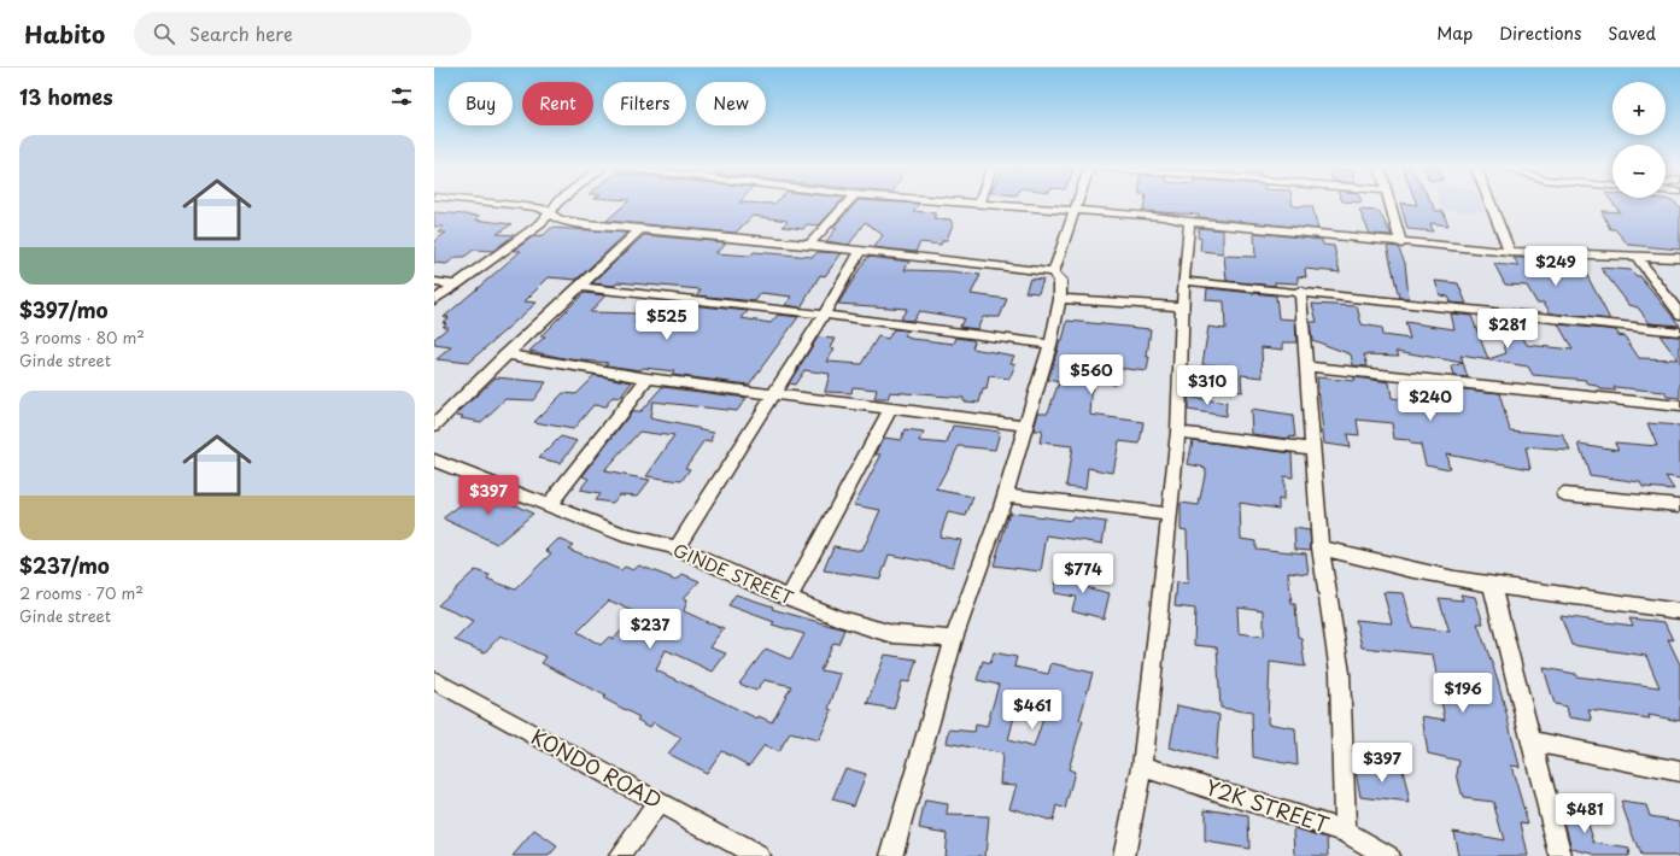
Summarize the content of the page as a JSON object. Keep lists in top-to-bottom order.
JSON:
{
  "streets": {
    "street": ["GINDE STREET", "KONDO ROAD", "Y2K STREET"]
  },
  "page": {
    "header": "Habito",
    "search": "Search here",
    "nav": ["Map", "Directions", "Saved"],
    "heading": "13 homes",
    "map_buttons": ["+", "−"],
    "chip": [
      "Buy",
      "Rent",
      "Filters",
      "New"
    ],
    "list": [
      {
        "name": "$397/mo",
        "note": "3 rooms · 80 m² · Ginde street"
      },
      {
        "name": "$237/mo",
        "note": "2 rooms · 70 m² · Ginde street"
      }
    ],
    "price": [
      "$249",
      "$525",
      "$281",
      "$560",
      "$310",
      "$240",
      "$397",
      "$774",
      "$237",
      "$196",
      "$461",
      "$397",
      "$481"
    ]
  }
}
